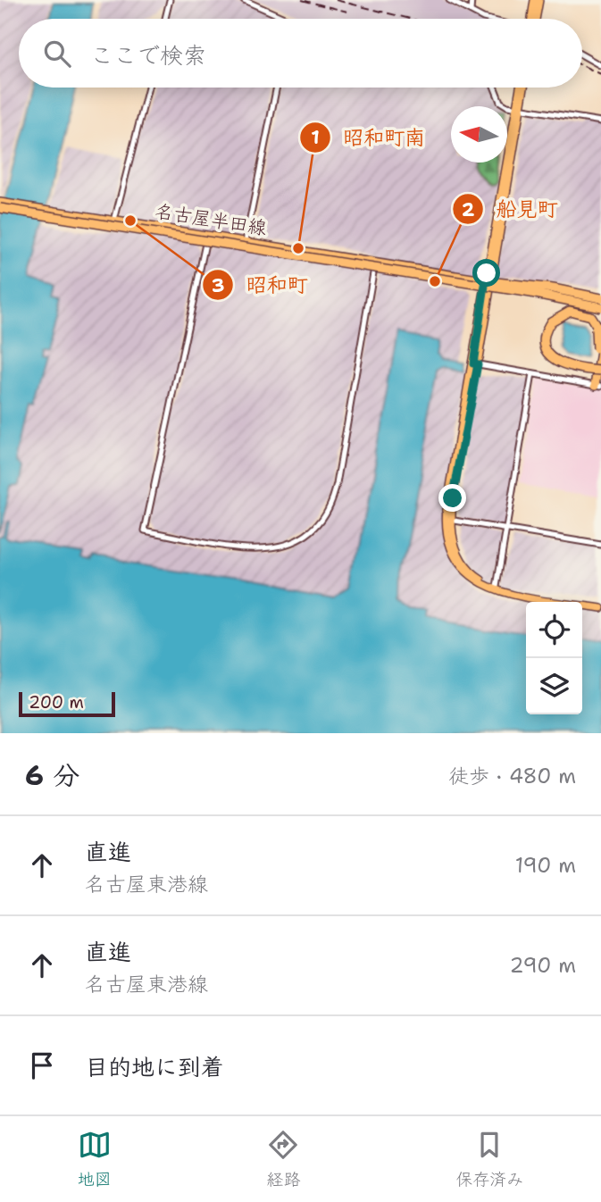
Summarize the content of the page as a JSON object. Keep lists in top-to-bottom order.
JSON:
{
  "streets": {
    "main road": ["名古屋半田線"]
  },
  "places": ["昭和町", "昭和町南", "船見町"],
  "scale_bar": "200 m",
  "north": "left",
  "page": {
    "search": "ここで検索",
    "scale": "200 m",
    "heading": ["6 分", "徒歩 · 480 m"],
    "list": [
      ["直進", "名古屋東港線", "190 m"],
      ["直進", "名古屋東港線", "290 m"],
      "目的地に到着"
    ],
    "nav": ["地図", "経路", "保存済み"]
  }
}
